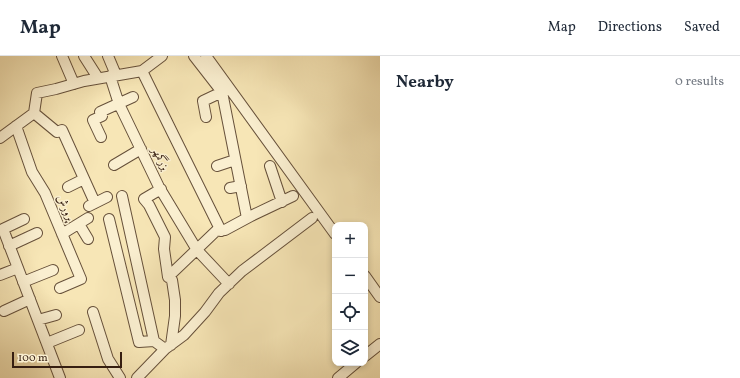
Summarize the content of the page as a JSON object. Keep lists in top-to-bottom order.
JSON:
{
  "streets": {
    "street": ["بزرگمهر", "پرورش"]
  },
  "scale_bar": "100 m",
  "page": {
    "header": "Map",
    "nav": ["Map", "Directions", "Saved"],
    "heading": ["Nearby", "0 results"],
    "map_buttons": ["+", "−"],
    "scale": "100 m"
  }
}
